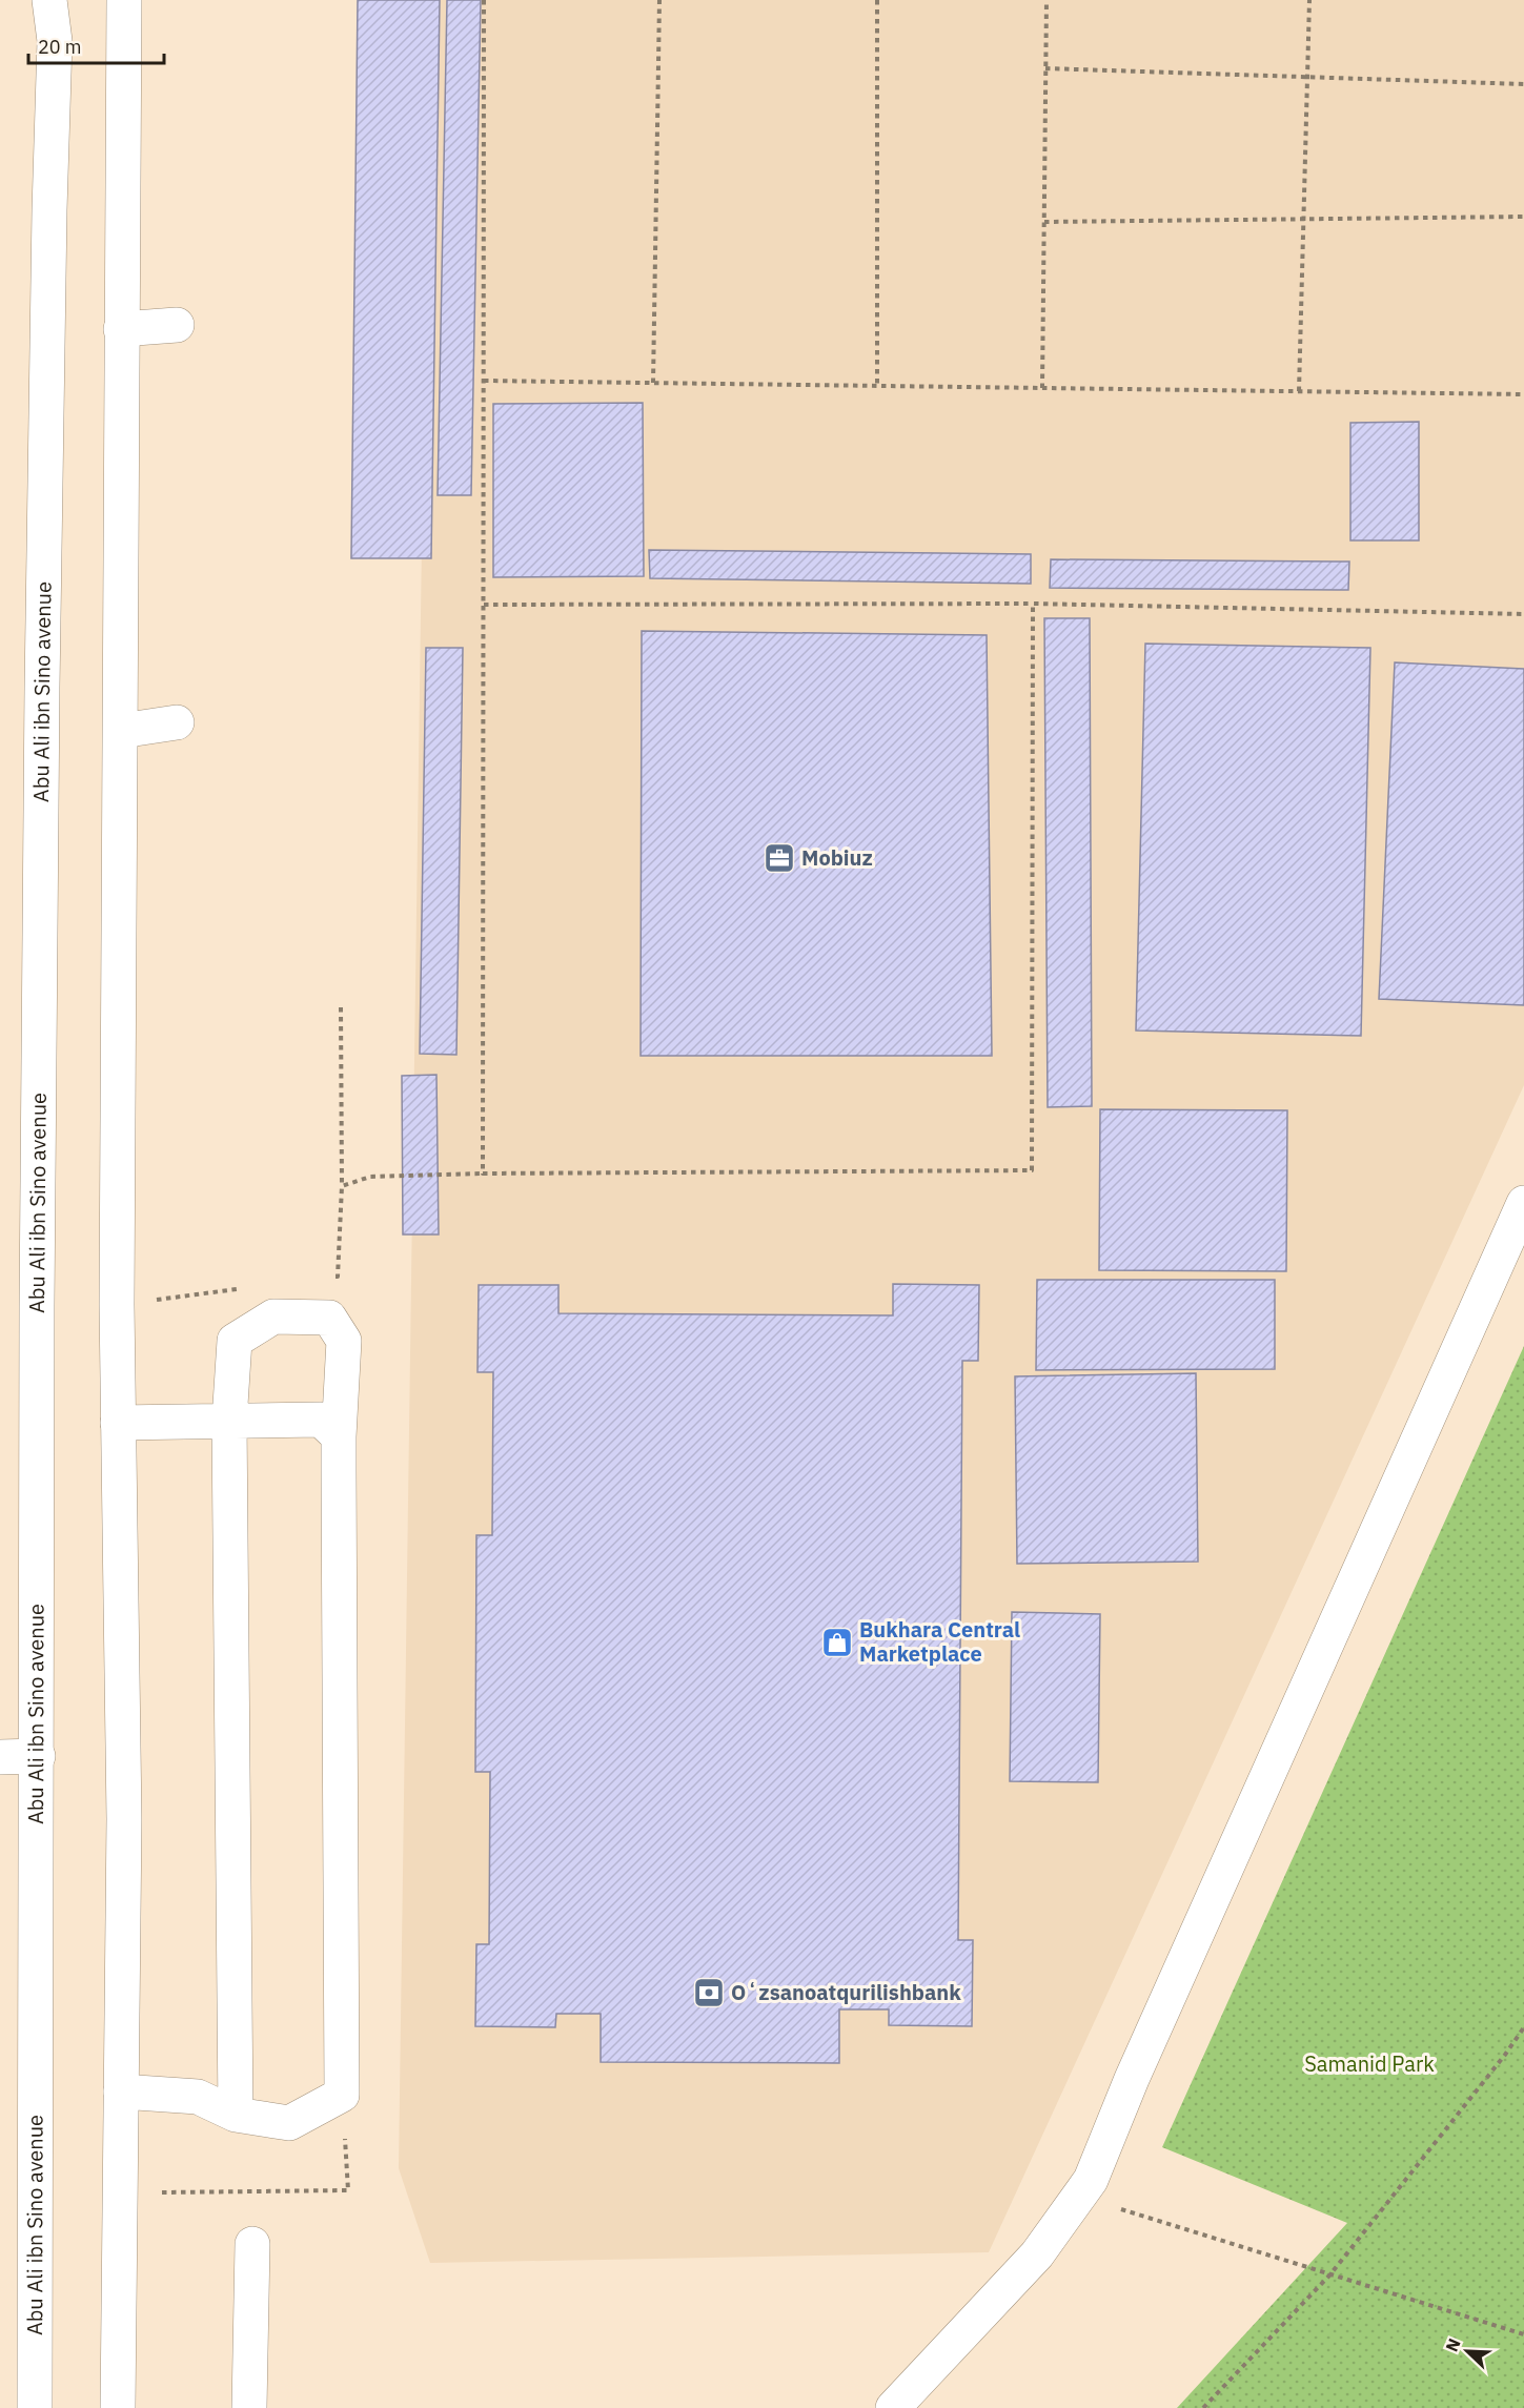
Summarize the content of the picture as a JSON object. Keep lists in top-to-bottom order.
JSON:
{
  "streets": {
    "main road": ["Abu Ali ibn Sino avenue"]
  },
  "parks": ["Samanid Park"],
  "places": {
    "office": ["Mobiuz"],
    "shop": ["Bukhara Central Marketplace"],
    "bank": ["Oʻzsanoatqurilishbank"]
  },
  "scale_bar": "20 m",
  "north": "top left"
}
